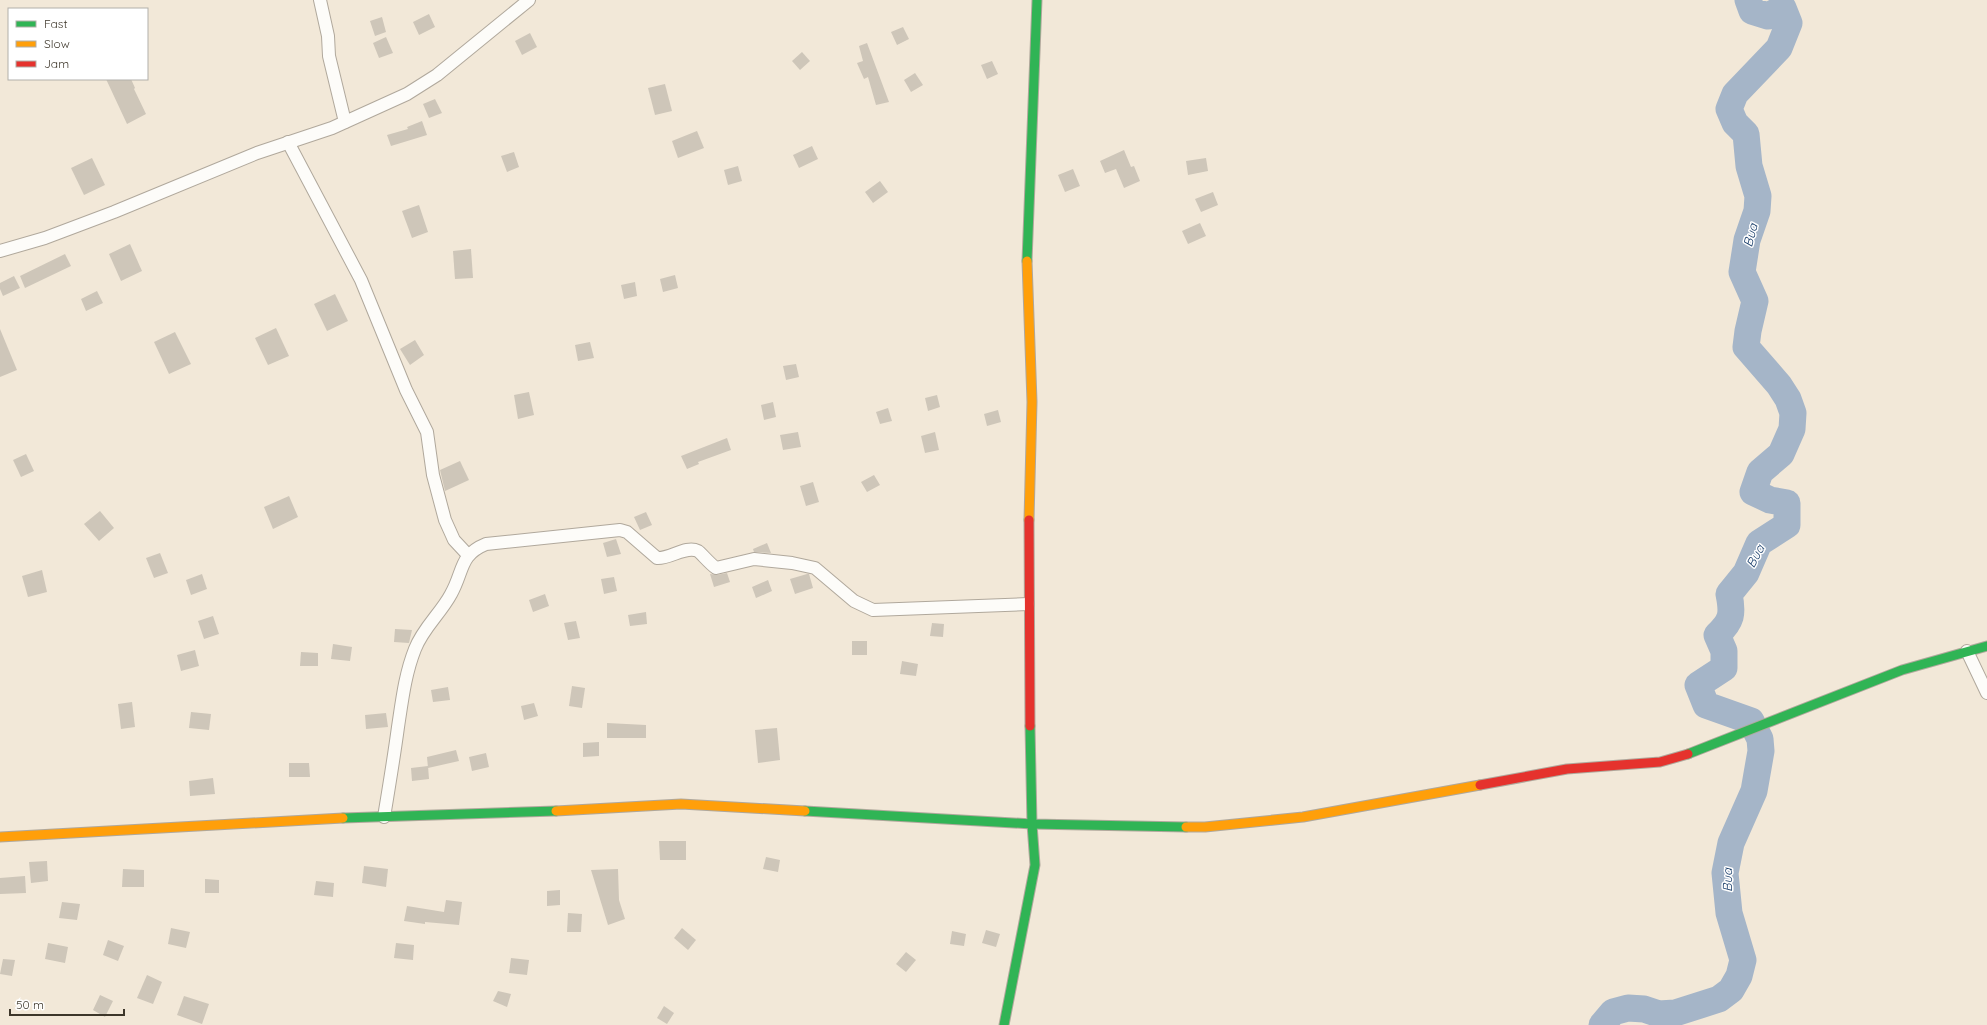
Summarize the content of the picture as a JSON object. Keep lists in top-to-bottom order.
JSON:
{
  "water": ["Bua"],
  "legend": ["Fast", "Slow", "Jam"],
  "scale_bar": "50 m"
}
